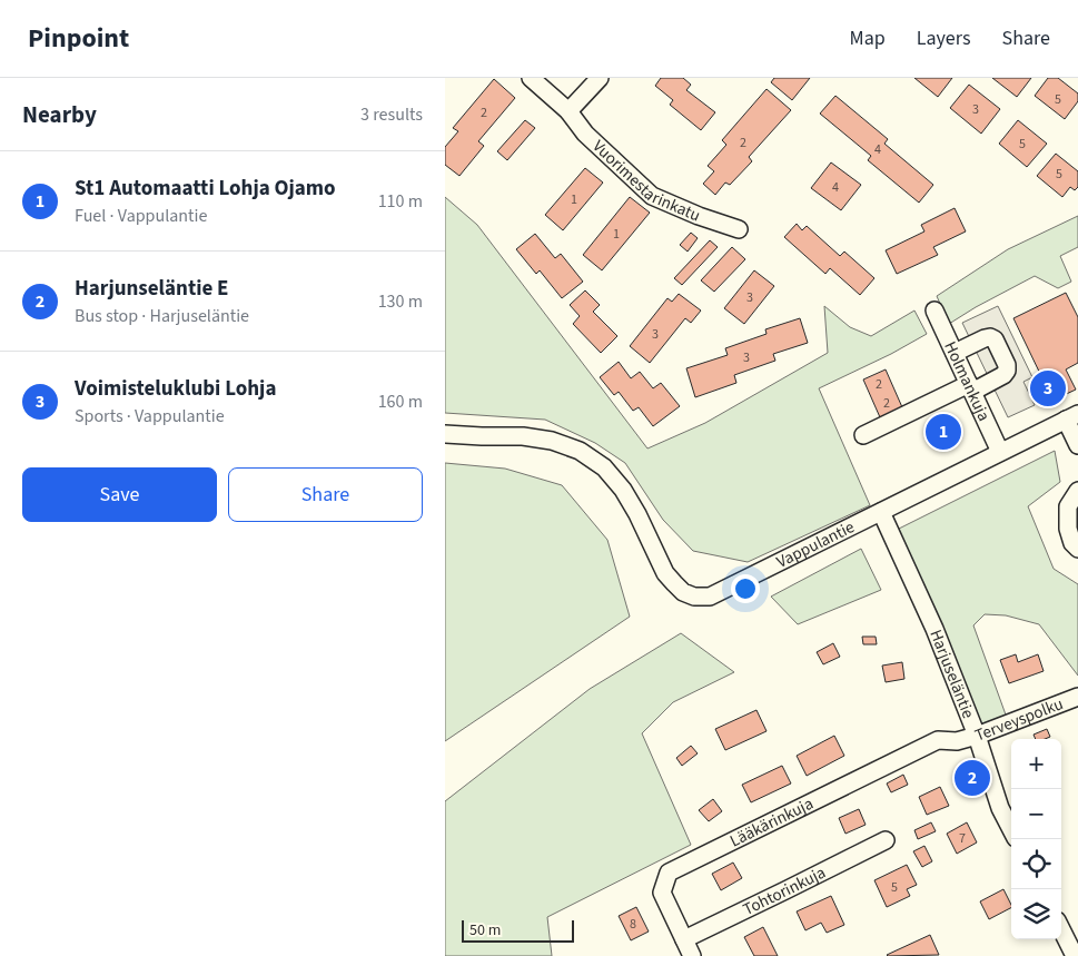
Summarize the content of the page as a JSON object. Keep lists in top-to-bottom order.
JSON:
{
  "streets": {
    "street": [
      "Vuorimestarinkatu",
      "Holmankuja",
      "Vappulantie",
      "Harjuseläntie",
      "Terveyspolku",
      "Lääkärinkuja",
      "Tohtorinkuja"
    ]
  },
  "crossings": [
    ["Holmankuja", "Vappulantie"],
    ["Vappulantie", "Harjuseläntie"],
    ["Harjuseläntie", "Terveyspolku"],
    ["Terveyspolku", "Lääkärinkuja"],
    ["Lääkärinkuja", "Tohtorinkuja"]
  ],
  "house_numbers": [
    "5",
    "3",
    "2",
    "2",
    "5",
    "4",
    "5",
    "4",
    "1",
    "1",
    "3",
    "3",
    "3",
    "2",
    "2",
    "7",
    "5",
    "8"
  ],
  "scale_bar": "50 m",
  "page": {
    "header": "Pinpoint",
    "nav": ["Map", "Layers", "Share"],
    "heading": ["Nearby", "3 results"],
    "list": [
      {
        "mark": "1",
        "name": "St1 Automaatti Lohja Ojamo",
        "note": "Fuel · Vappulantie",
        "value": "110 m"
      },
      {
        "mark": "2",
        "name": "Harjunseläntie E",
        "note": "Bus stop · Harjuseläntie",
        "value": "130 m"
      },
      {
        "mark": "3",
        "name": "Voimisteluklubi Lohja",
        "note": "Sports · Vappulantie",
        "value": "160 m"
      }
    ],
    "pins": ["3", "1", "2"],
    "buttons": ["Save", "Share"],
    "map_buttons": ["+", "−"],
    "scale": "50 m"
  }
}
